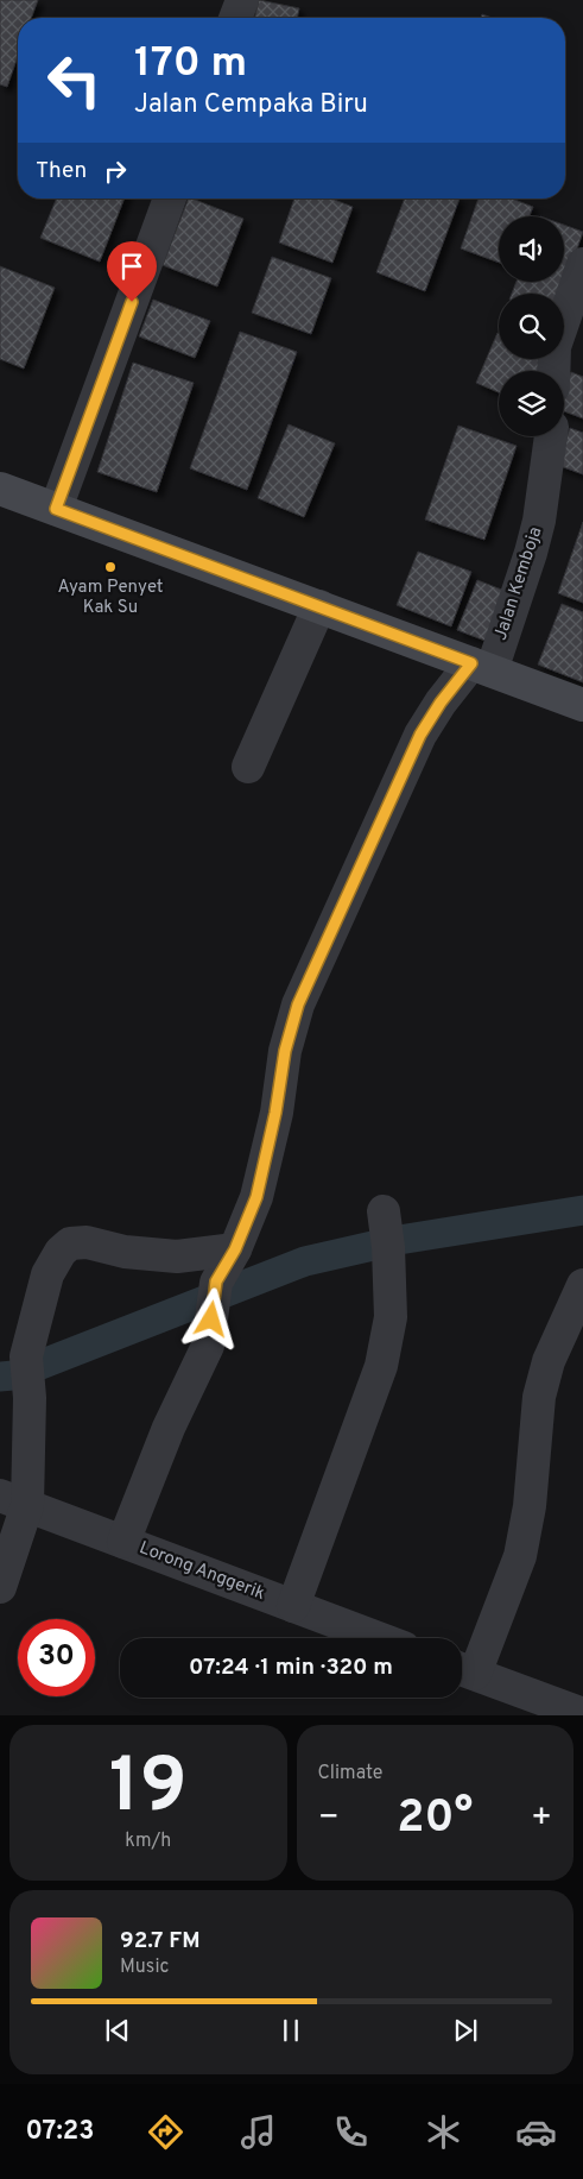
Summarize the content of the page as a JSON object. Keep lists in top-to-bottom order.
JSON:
{
  "streets": {
    "street": ["Jalan Kemboja", "Lorong Anggerik"]
  },
  "crossings": [
    ["Jalan Kemboja", "Lorong Anggerik"]
  ],
  "places": ["Ayam Penyet Kak Su"],
  "page": {
    "turn": ["170 m", "Jalan Cempaka Biru"],
    "then": "Then",
    "limit": "30",
    "trip": "07:24 · 1 min · 320 m",
    "tile": [
      ["19", "km/h"],
      "Climate"
    ],
    "heat": ["−", "20°", "+"],
    "song": ["92.7 FM", "Music"],
    "tabs": "07:23"
  }
}
